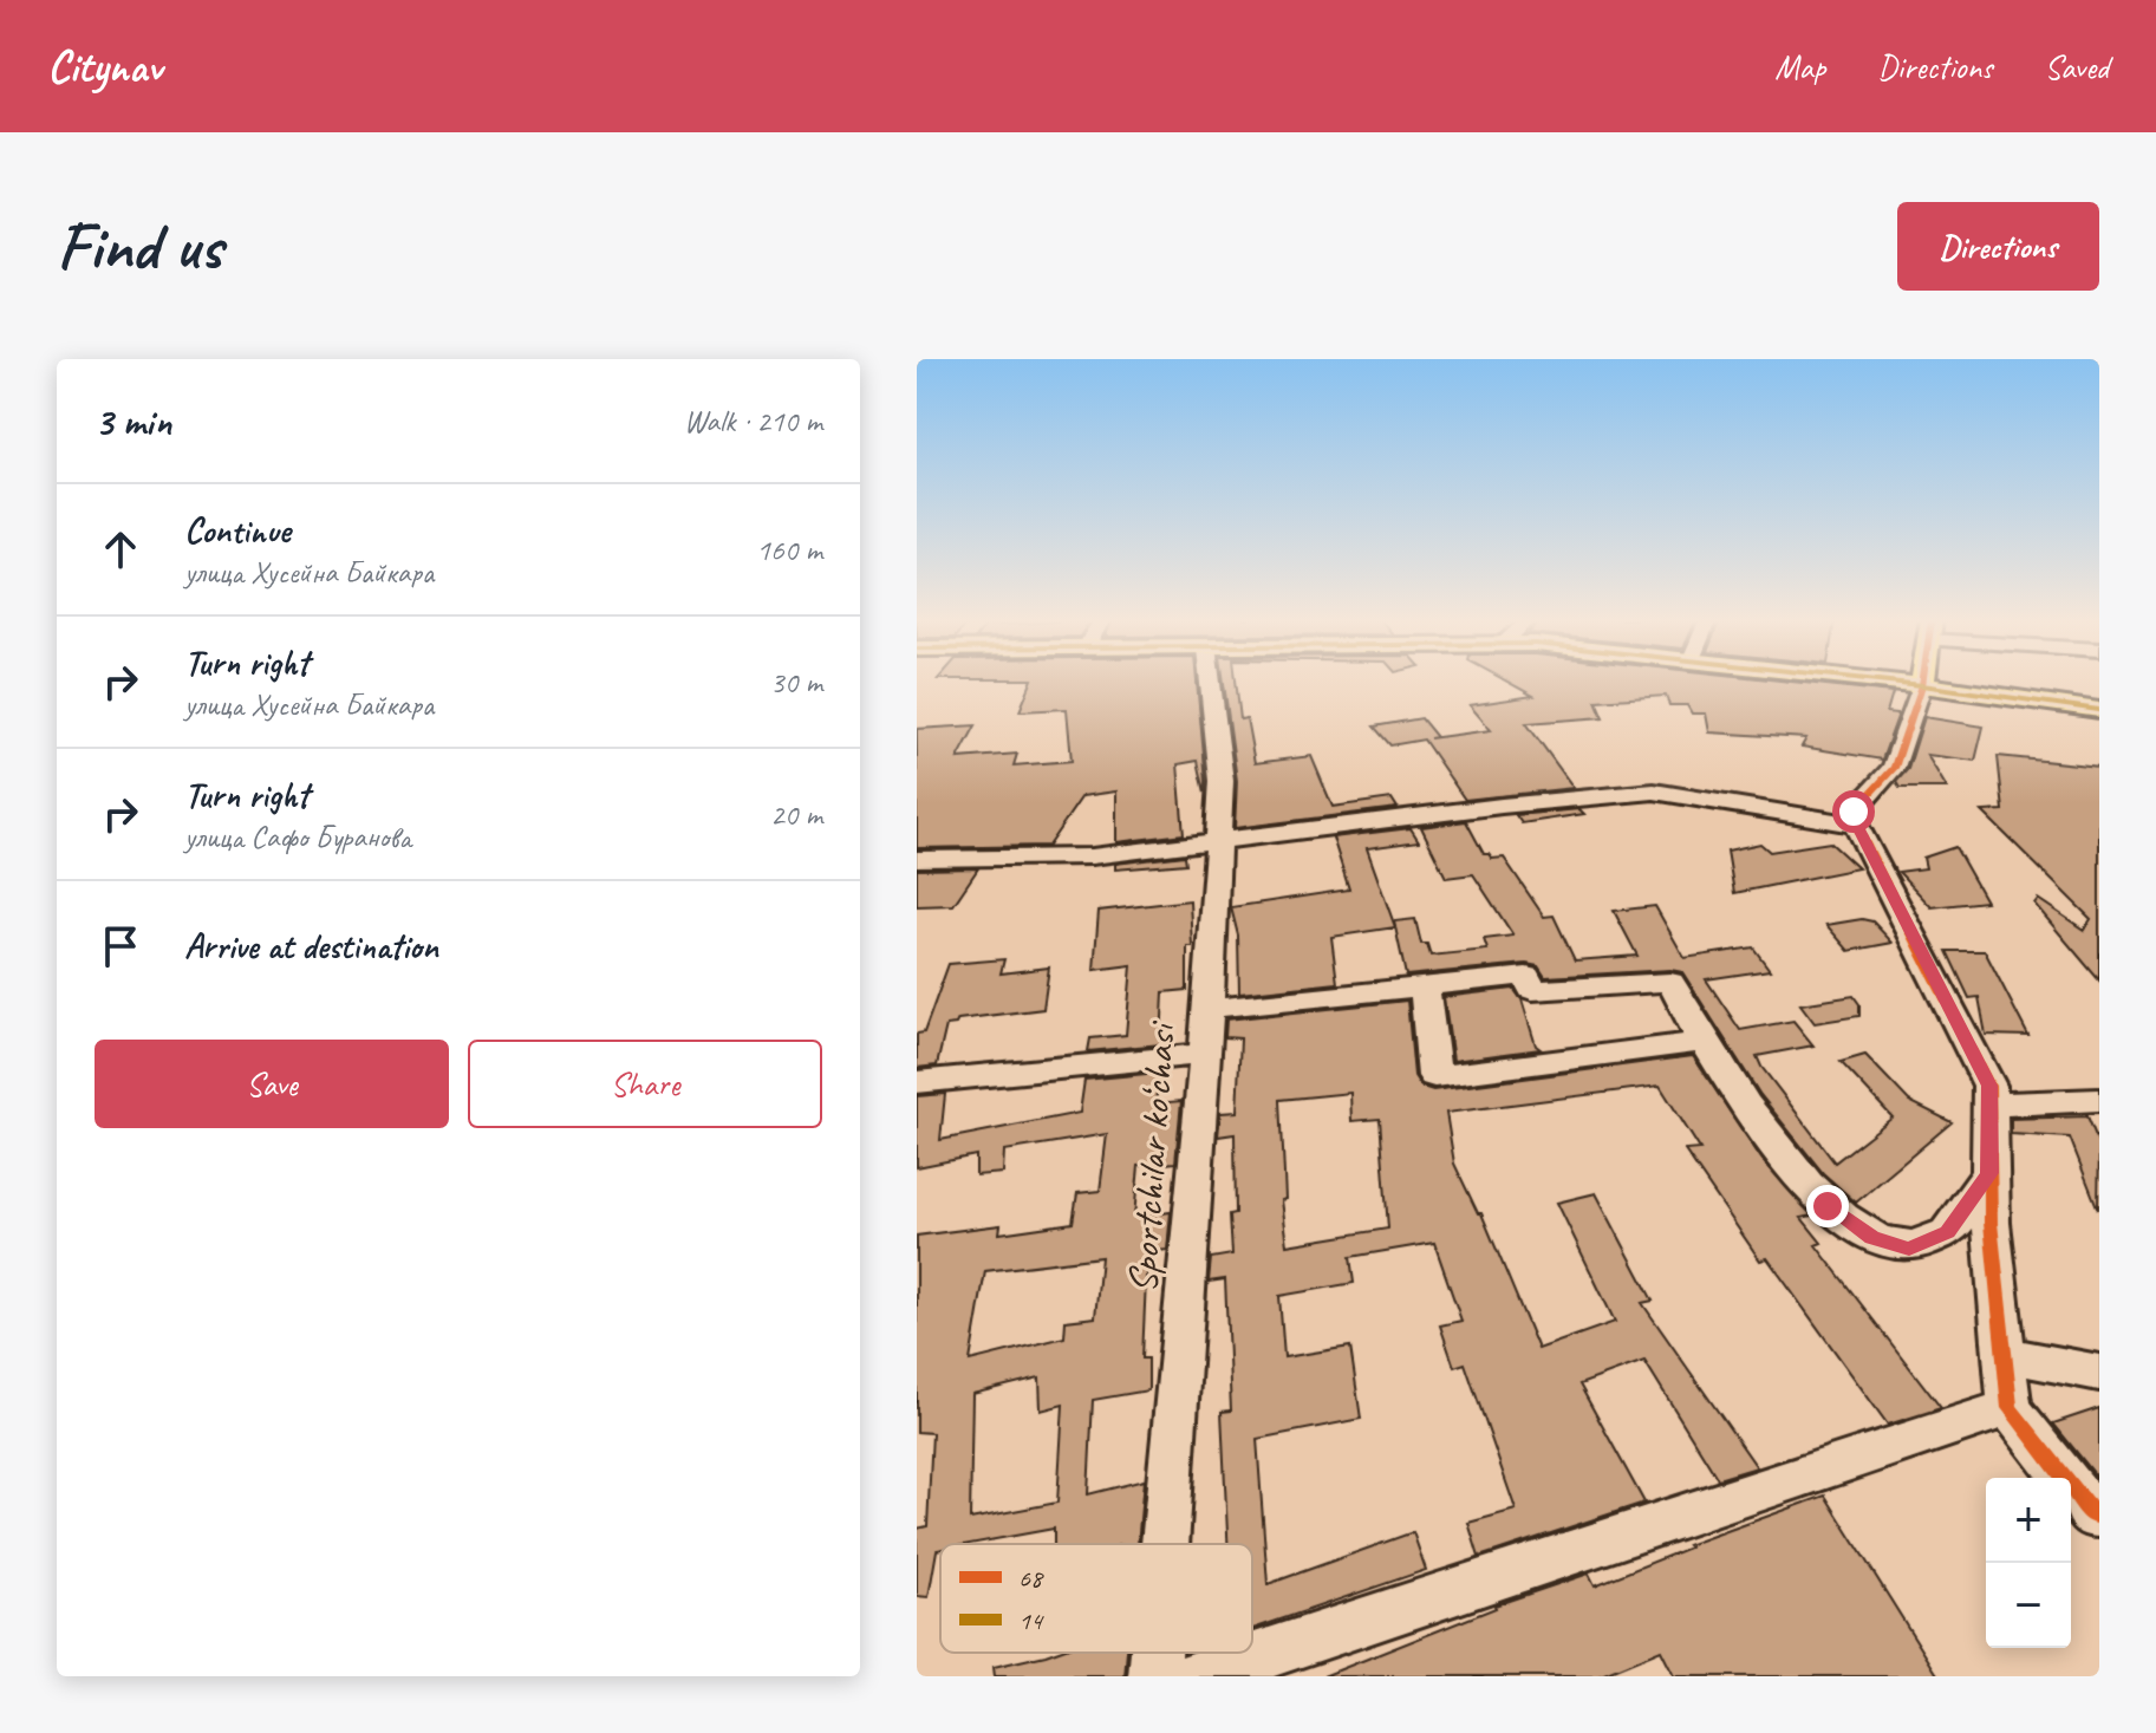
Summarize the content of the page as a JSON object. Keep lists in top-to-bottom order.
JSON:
{
  "streets": {
    "street": ["Sportchilar ko‘chasi"]
  },
  "lines": ["transit line 68", "transit line 14"],
  "legend": ["68", "14"],
  "page": {
    "header": "Citynav",
    "nav": ["Map", "Directions", "Saved"],
    "buttons": [
      "Directions",
      ["Save", "Share"]
    ],
    "title": "Find us",
    "heading": ["3 min", "Walk · 210 m"],
    "list": [
      ["Continue", "улица Хусейна Байкара", "160 m"],
      ["Turn right", "улица Хусейна Байкара", "30 m"],
      ["Turn right", "улица Сафо Буранова", "20 m"],
      "Arrive at destination"
    ],
    "map_buttons": ["+", "−"]
  }
}
